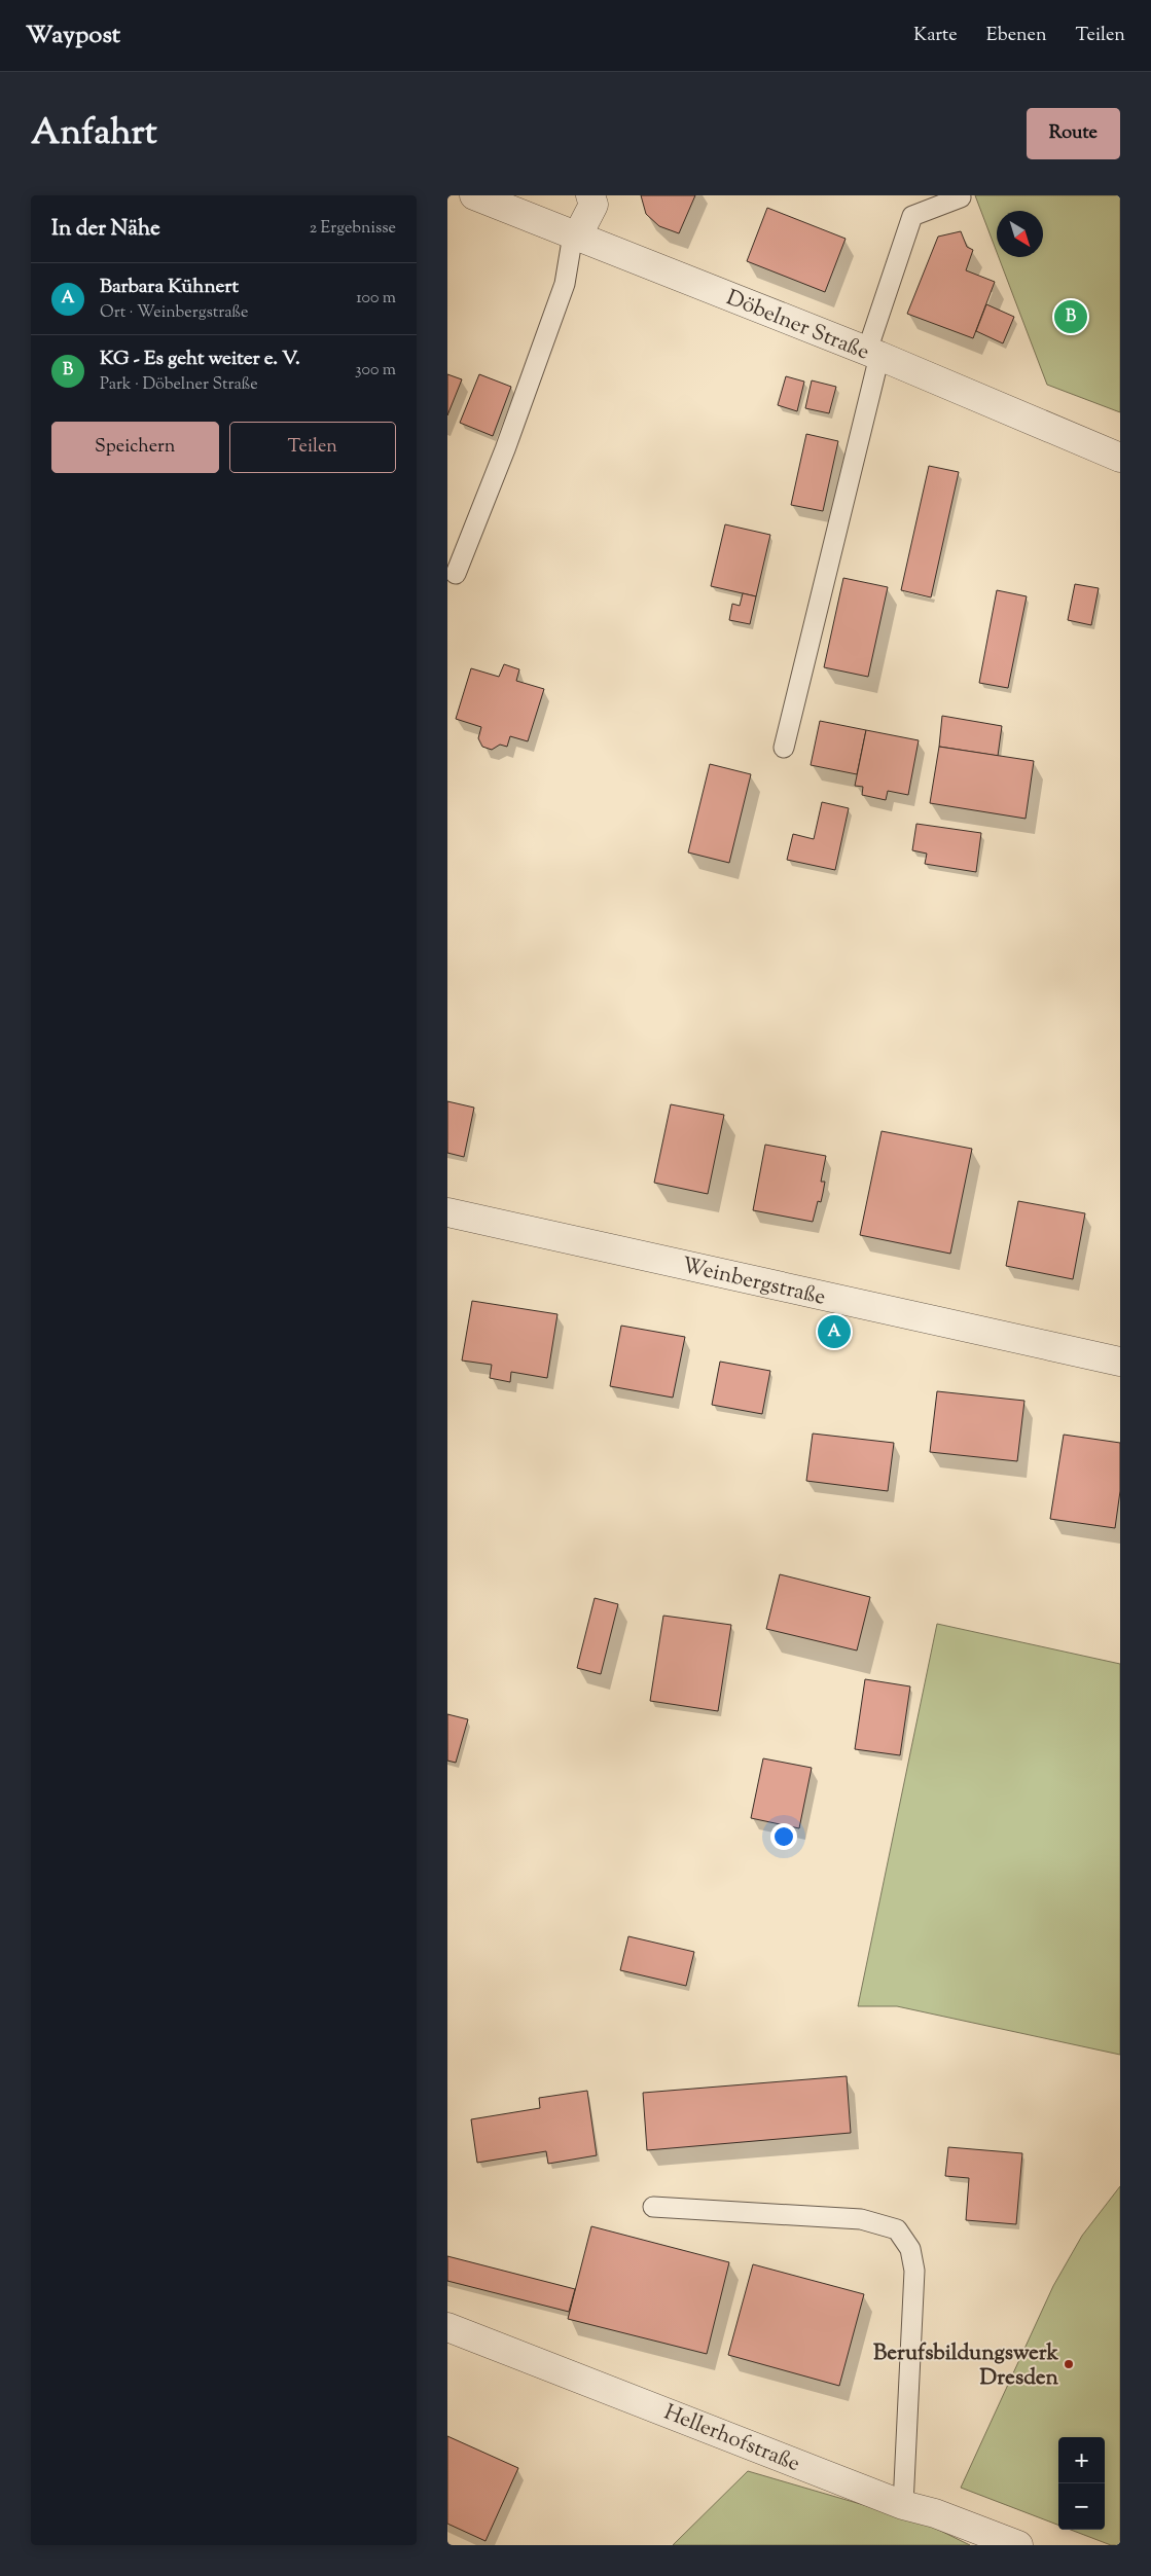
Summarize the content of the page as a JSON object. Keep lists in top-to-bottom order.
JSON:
{
  "streets": {
    "street": ["Döbelner Straße", "Weinbergstraße", "Hellerhofstraße"]
  },
  "places": ["Berufsbildungswerk Dresden"],
  "north": "bottom right",
  "page": {
    "header": "Waypost",
    "nav": ["Karte", "Ebenen", "Teilen"],
    "title": "Anfahrt",
    "buttons": [
      "Route",
      ["Speichern", "Teilen"]
    ],
    "heading": ["In der Nähe", "2 Ergebnisse"],
    "list": [
      {
        "mark": "A",
        "name": "Barbara Kühnert",
        "note": "Ort · Weinbergstraße",
        "value": "100 m"
      },
      {
        "mark": "B",
        "name": "KG - Es geht weiter e. V.",
        "note": "Park · Döbelner Straße",
        "value": "300 m"
      }
    ],
    "pins": ["B", "A"],
    "map_buttons": ["+", "−"]
  }
}
